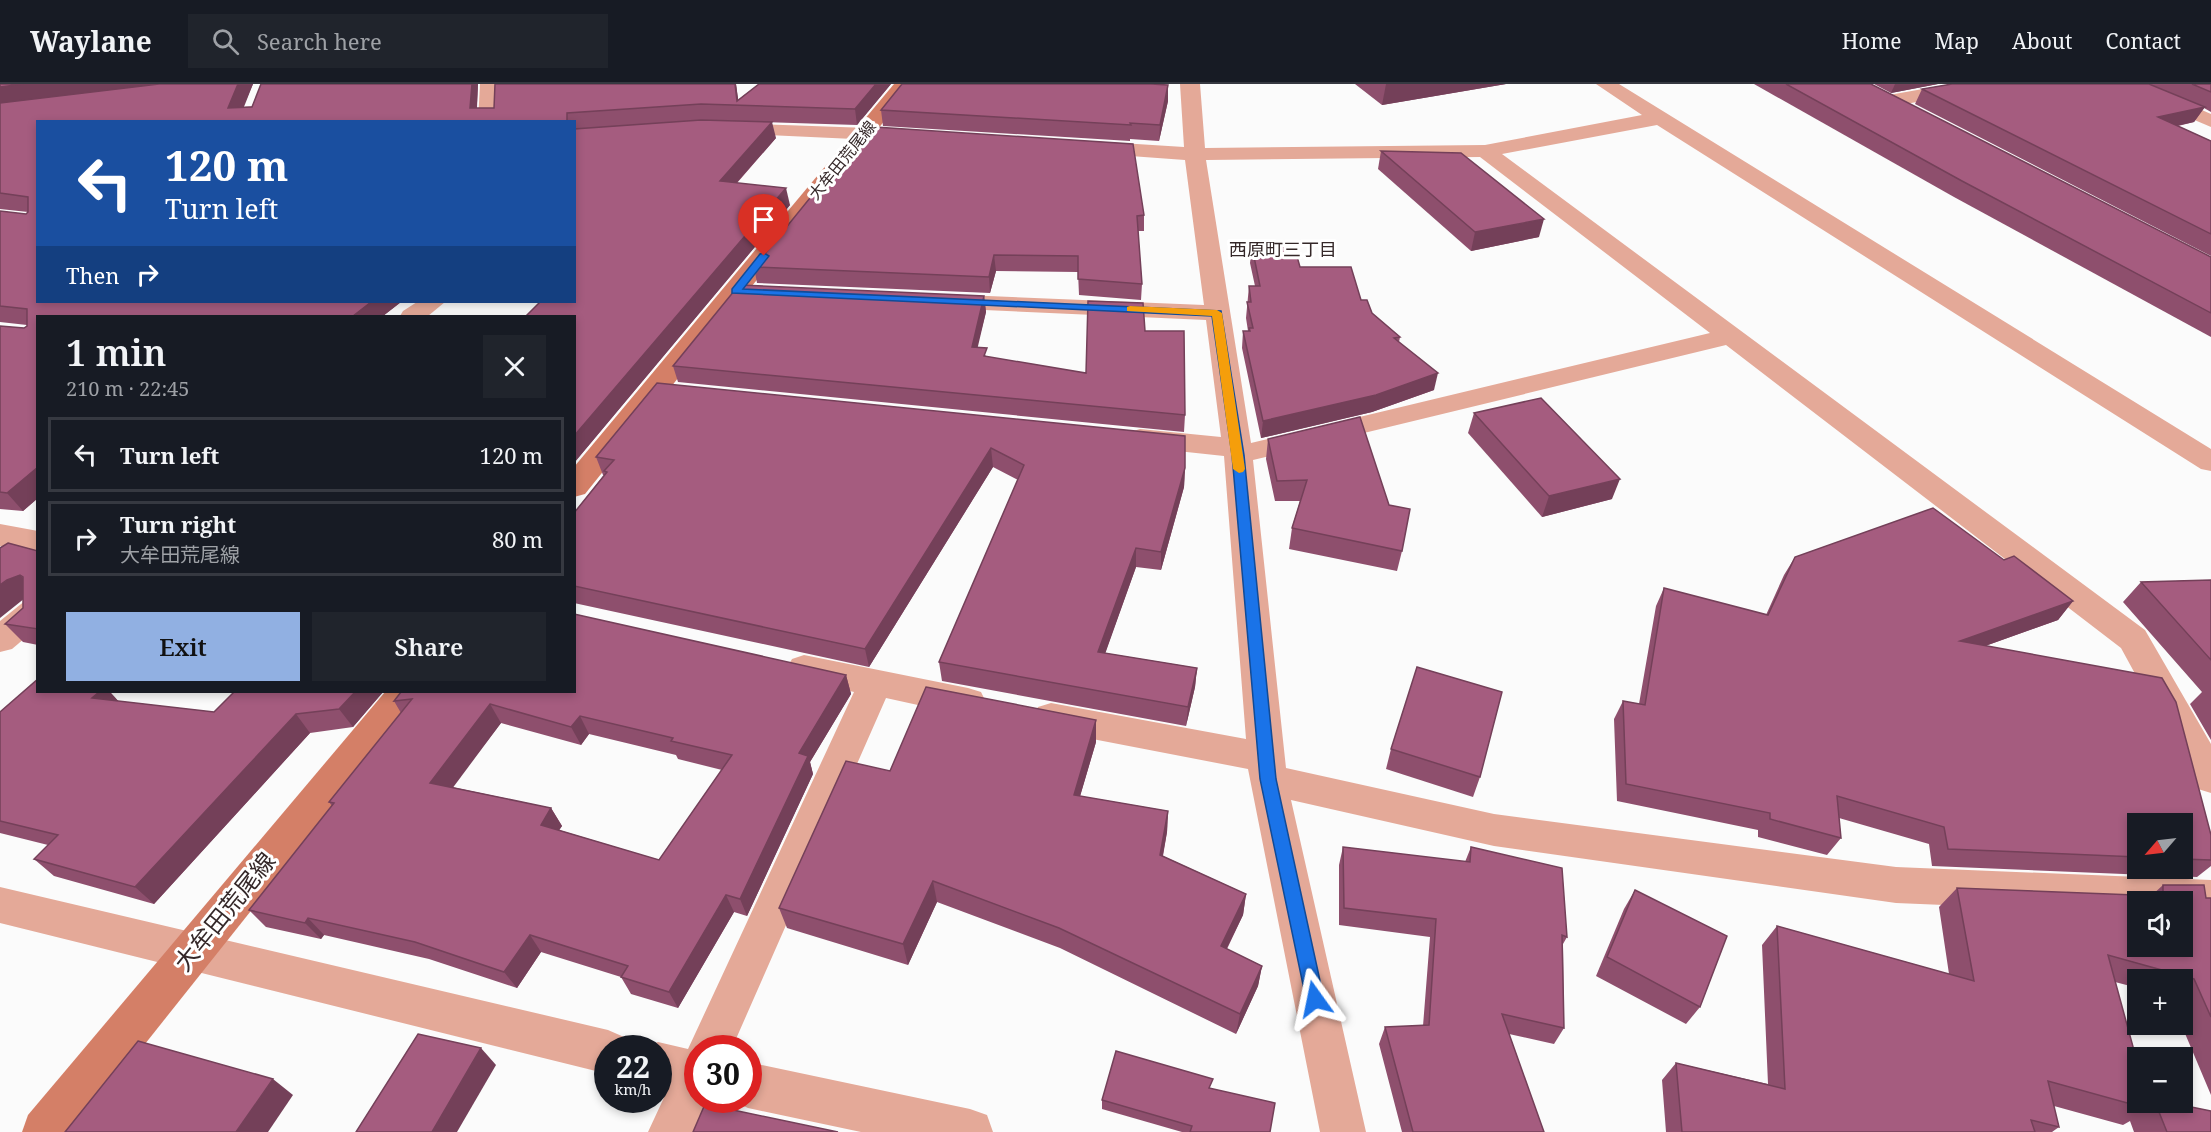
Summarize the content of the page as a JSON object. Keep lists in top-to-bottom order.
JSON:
{
  "streets": {
    "main road": ["大牟田荒尾線"]
  },
  "districts": ["西原町三丁目"],
  "north": "bottom left",
  "page": {
    "header": "Waylane",
    "search": "Search here",
    "nav": [
      "Home",
      "Map",
      "About",
      "Contact"
    ],
    "turn": ["120 m", "Turn left"],
    "then": "Then",
    "heading": ["1 min", "210 m · 22:45"],
    "list": [
      {
        "name": "Turn left",
        "value": "120 m"
      },
      {
        "name": "Turn right",
        "note": "大牟田荒尾線",
        "value": "80 m"
      }
    ],
    "buttons": ["Exit", "Share"],
    "map_buttons": ["+", "−"],
    "speed": "22 km/h",
    "limit": "30"
  }
}
